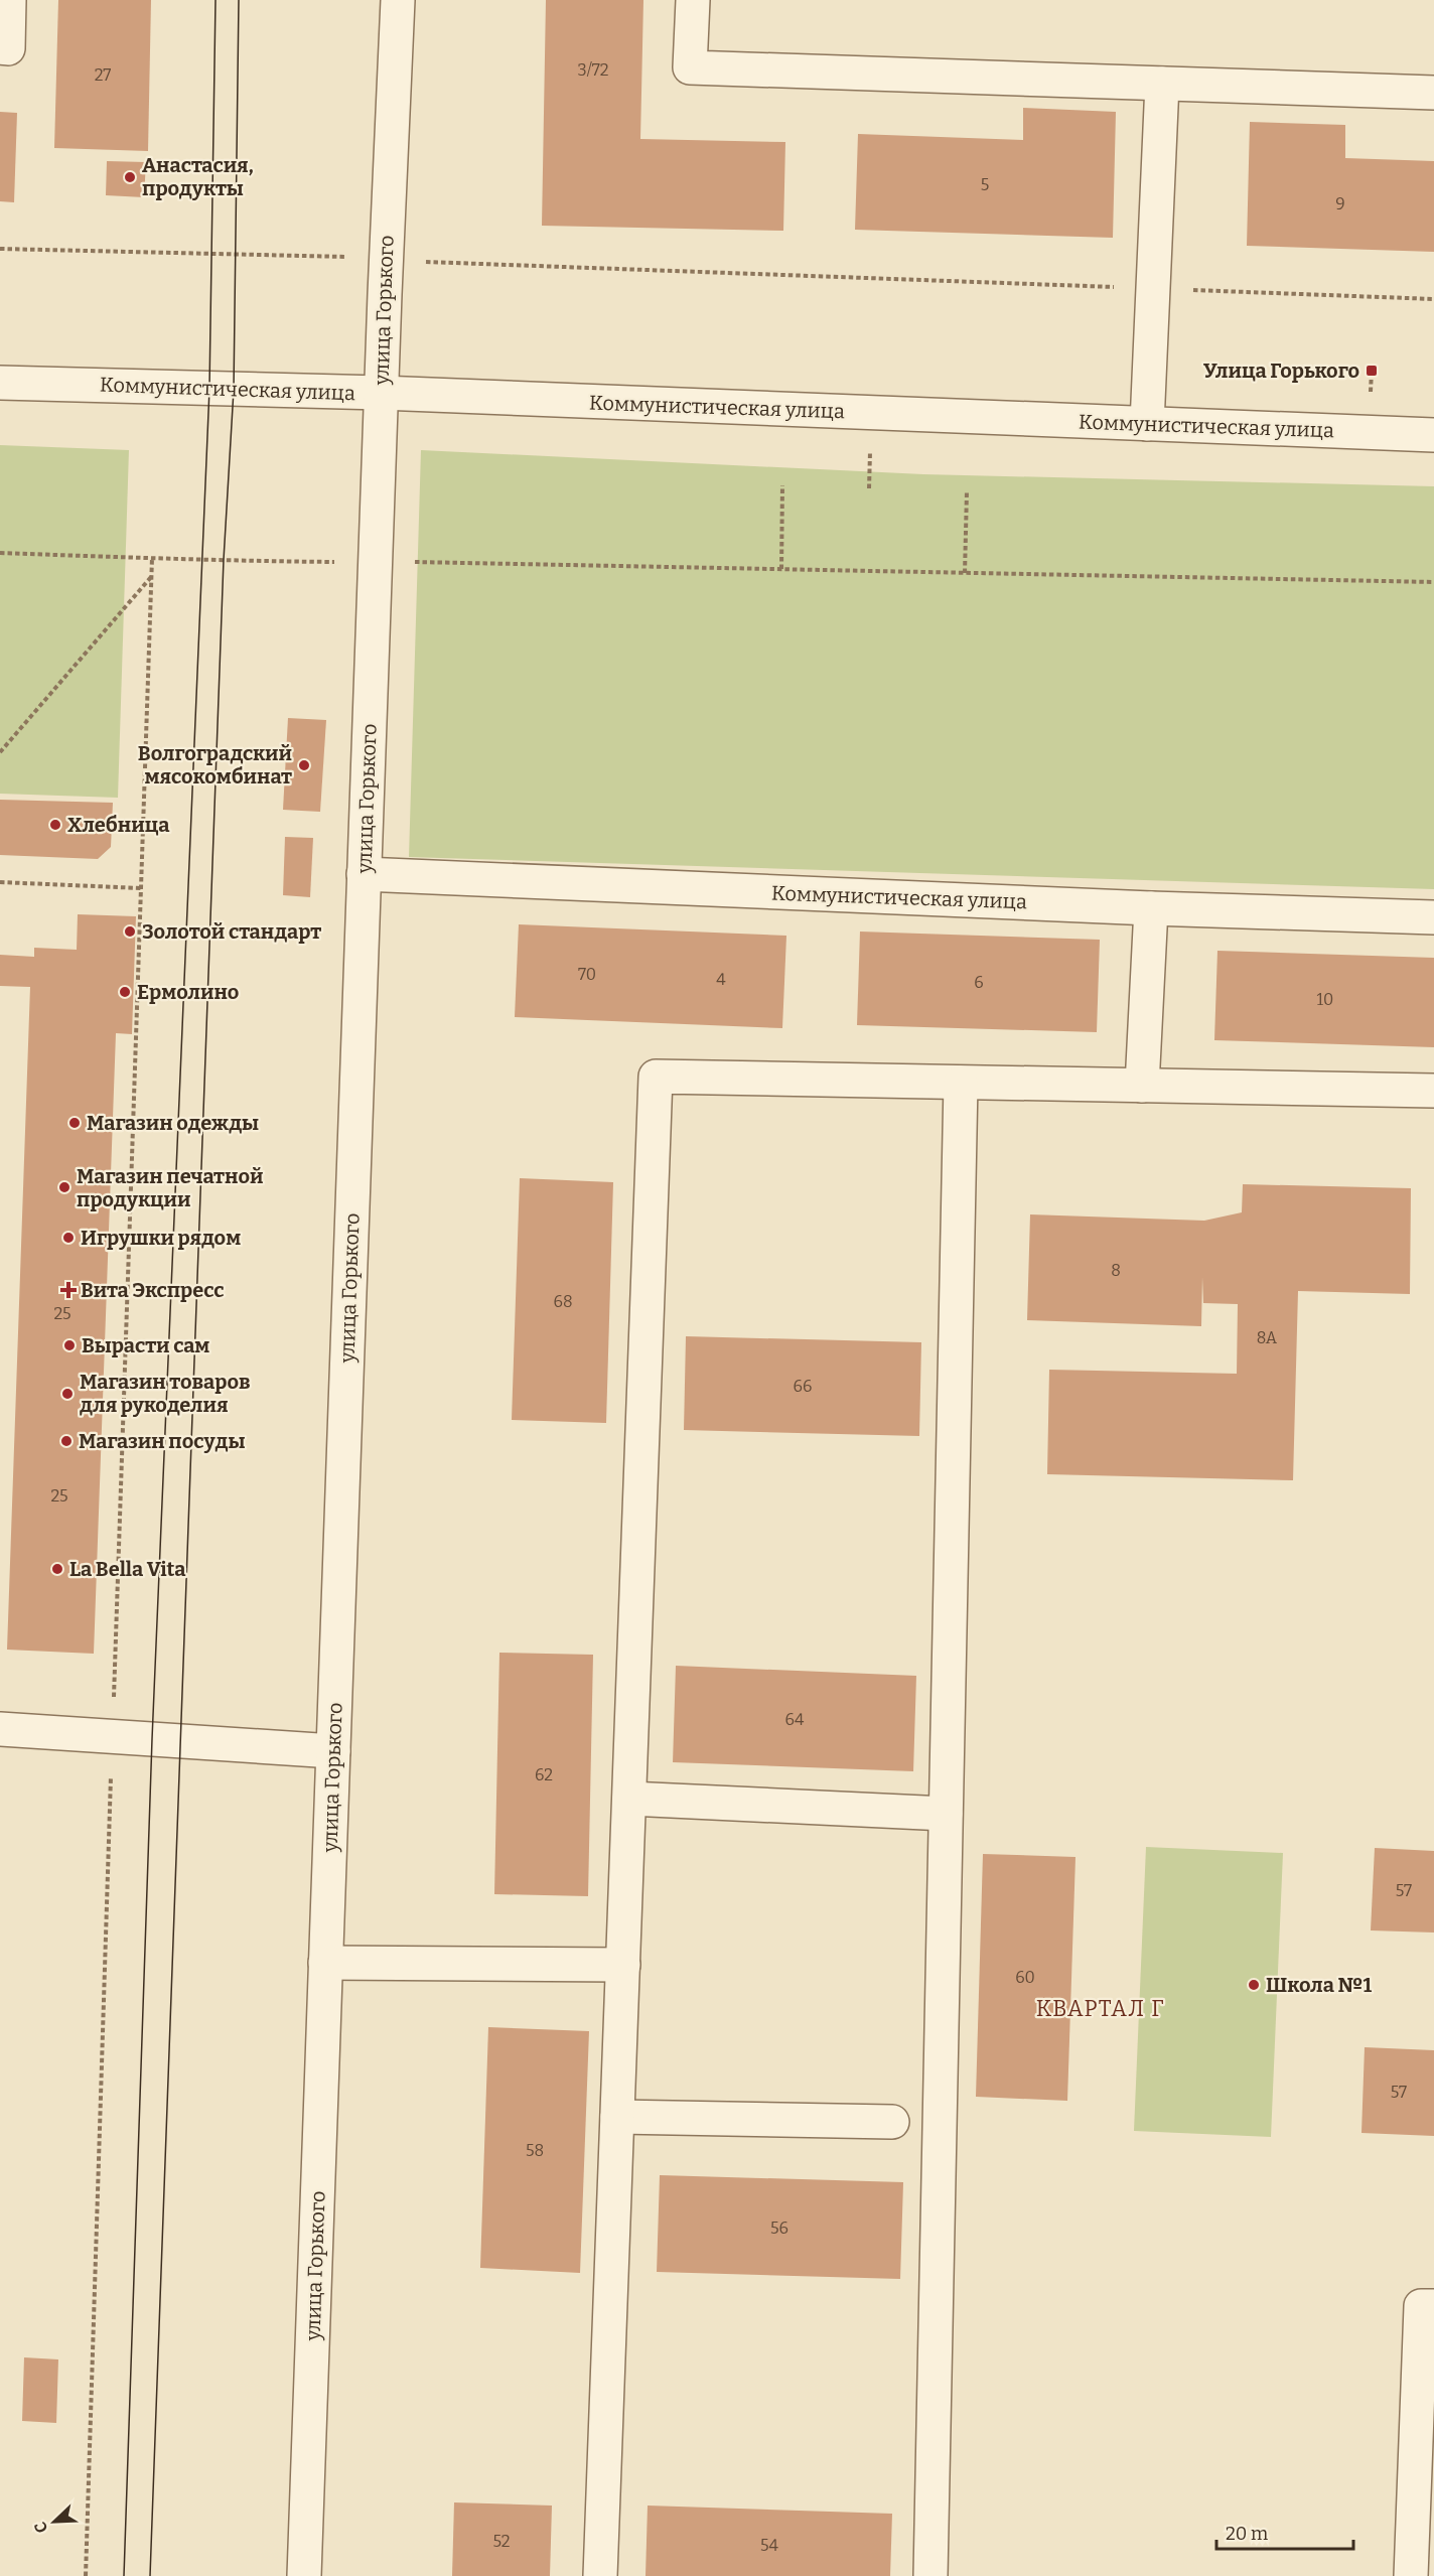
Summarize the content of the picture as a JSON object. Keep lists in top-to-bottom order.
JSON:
{
  "streets": {
    "street": ["улица Горького", "Коммунистическая улица"]
  },
  "crossings": [
    ["улица Горького", "Коммунистическая улица"]
  ],
  "districts": ["КВАРТАЛ Г"],
  "places": {
    "other": [
      "Анастасия, продукты",
      "Волгоградский мясокомбинат",
      "Хлебница",
      "Золотой стандарт",
      "Ермолино",
      "Магазин одежды",
      "Магазин печатной продукции",
      "Игрушки рядом",
      "Вырасти сам",
      "Магазин товаров для рукоделия",
      "Магазин посуды",
      "La Bella Vita",
      "Школа №1"
    ],
    "transit": ["Улица Горького"],
    "health": ["Вита Экспресс"]
  },
  "house_numbers": [
    "3/72",
    "27",
    "5",
    "9",
    "70",
    "4",
    "6",
    "10",
    "8",
    "68",
    "25",
    "8А",
    "66",
    "25",
    "64",
    "62",
    "57",
    "60",
    "57",
    "58",
    "56",
    "52",
    "54"
  ],
  "scale_bar": "20 m",
  "north": "bottom left"
}
